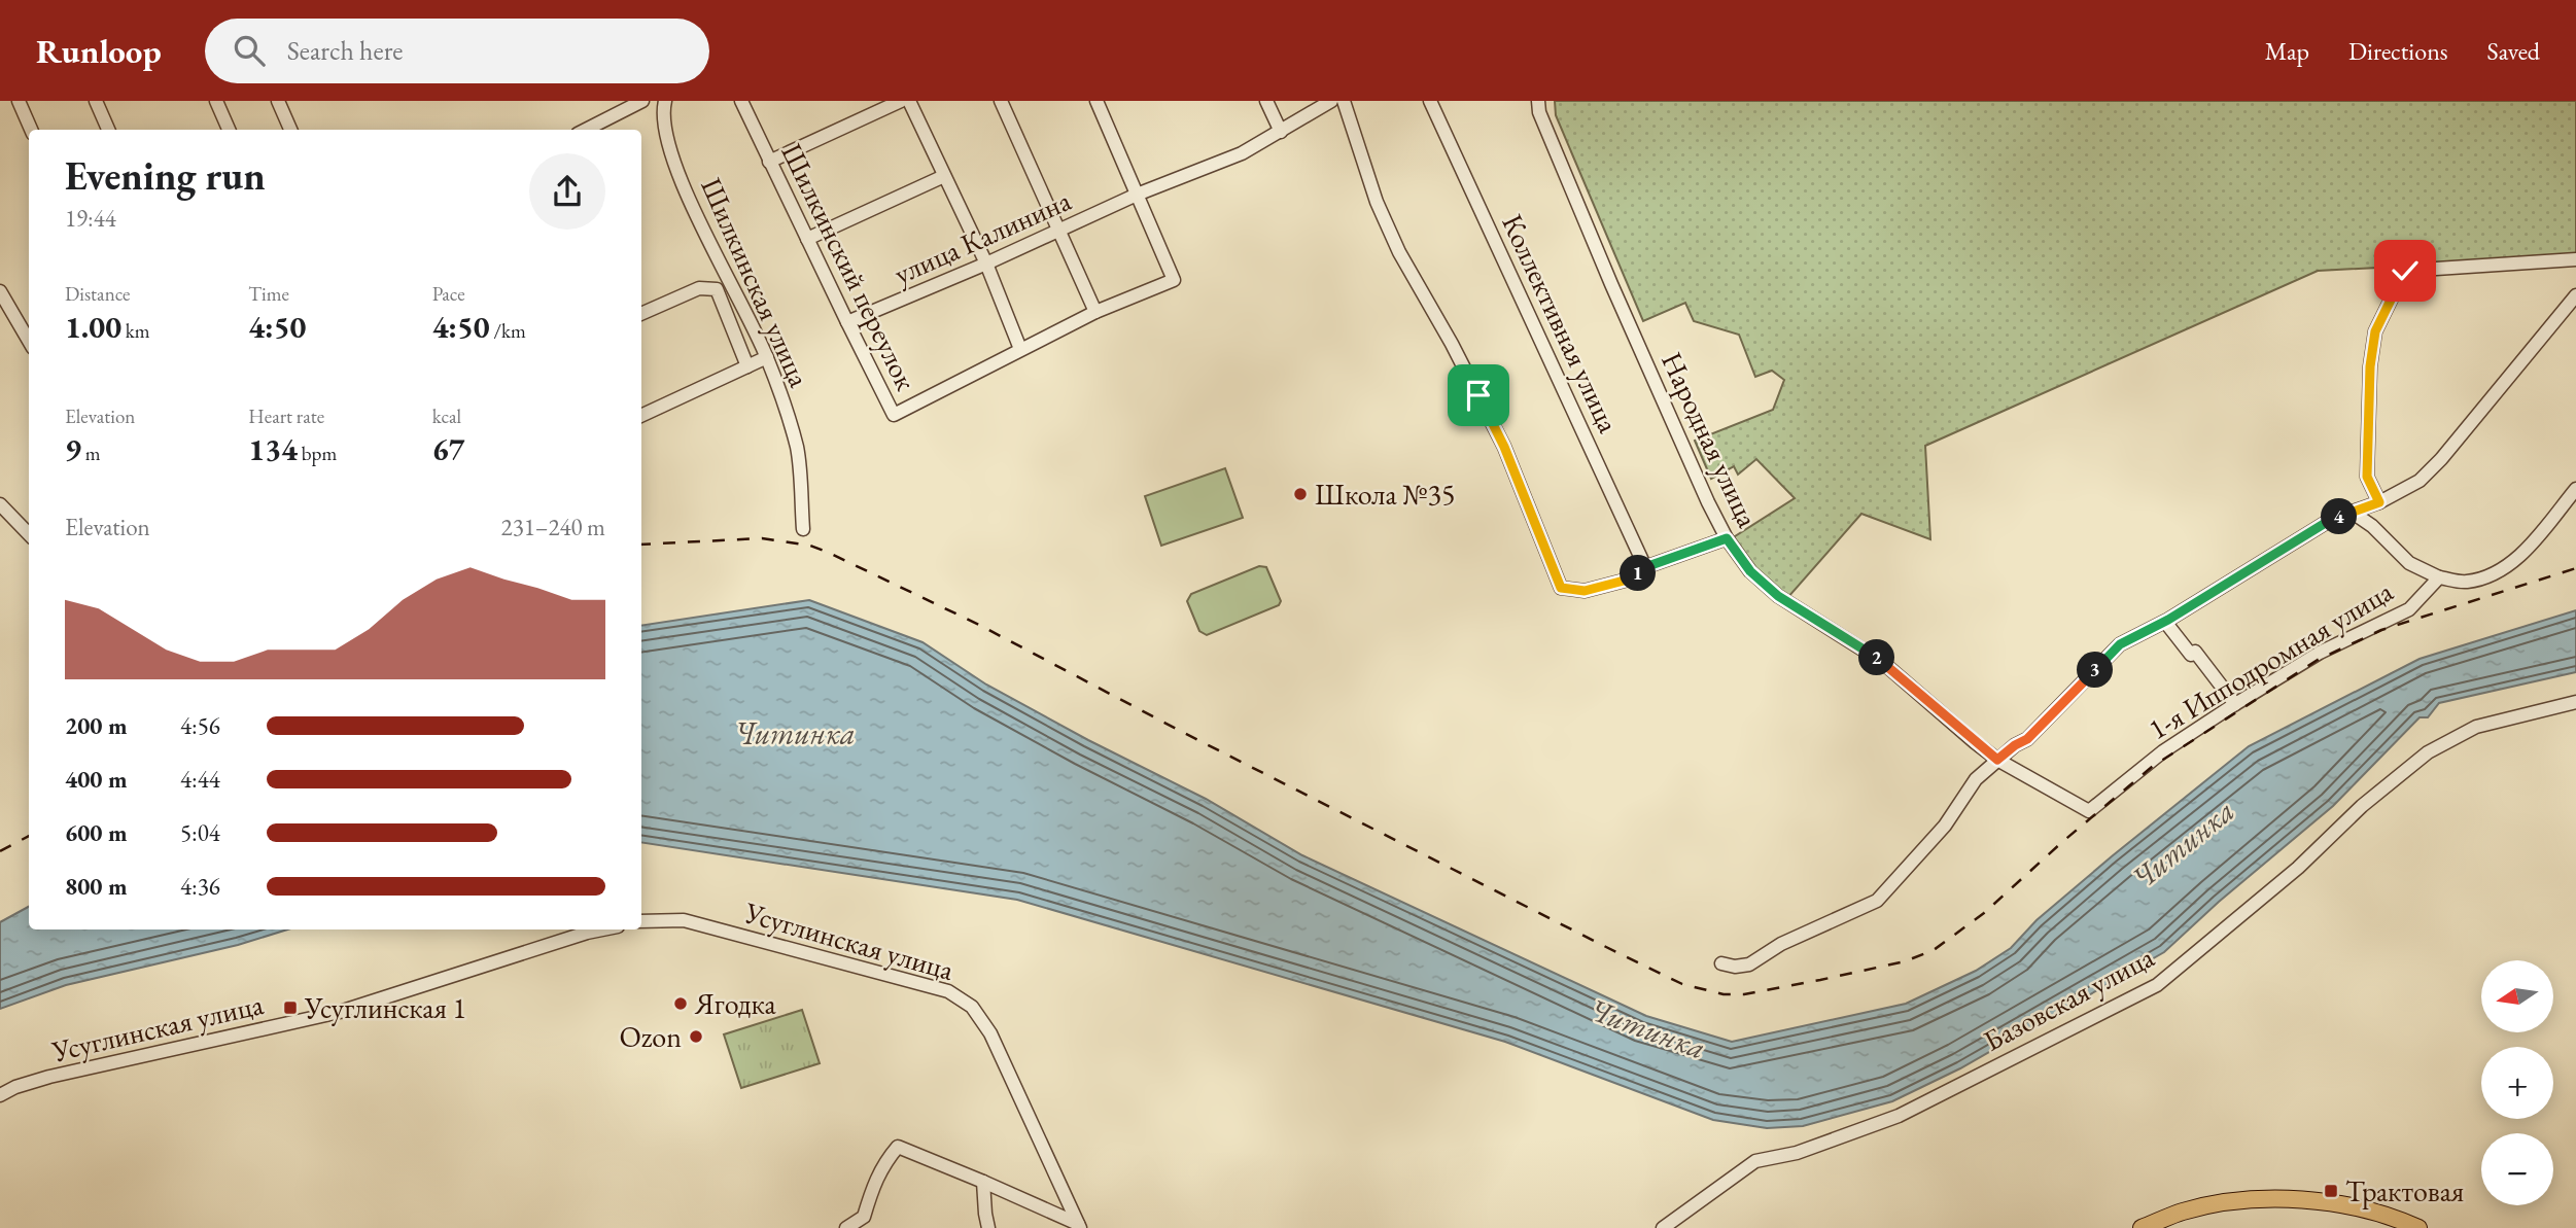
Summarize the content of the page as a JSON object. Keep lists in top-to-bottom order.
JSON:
{
  "streets": {
    "street": [
      "улица Калинина",
      "Шилкинский переулок",
      "Шилкинская улица",
      "Коллективная улица",
      "Народная улица",
      "1-я Ипподромная улица",
      "Усуглинская улица",
      "Базовская улица"
    ]
  },
  "crossings": [
    ["улица Калинина", "Шилкинский переулок"],
    ["Народная улица", "1-я Ипподромная улица"]
  ],
  "water": ["Читинка"],
  "places": {
    "other": ["Школа №35", "Ягодка", "Ozon"],
    "transit": ["Усуглинская 1", "Трактовая"]
  },
  "north": "left",
  "page": {
    "header": "Runloop",
    "search": "Search here",
    "nav": ["Map", "Directions", "Saved"],
    "heading": ["Evening run", "19:44"],
    "stats": [
      ["Distance", "1.00 km"],
      ["Time", "4:50"],
      ["Pace", "4:50 /km"],
      ["Elevation", "9 m"],
      ["Heart rate", "134 bpm"],
      ["kcal", "67"]
    ],
    "chart": ["Elevation", "231–240 m"],
    "pins": [
      "4",
      "1",
      "2",
      "3"
    ],
    "list": [
      {
        "name": "200 m",
        "note": "4:56"
      },
      {
        "name": "400 m",
        "note": "4:44"
      },
      {
        "name": "600 m",
        "note": "5:04"
      },
      {
        "name": "800 m",
        "note": "4:36"
      }
    ],
    "map_buttons": ["+", "−"]
  }
}
